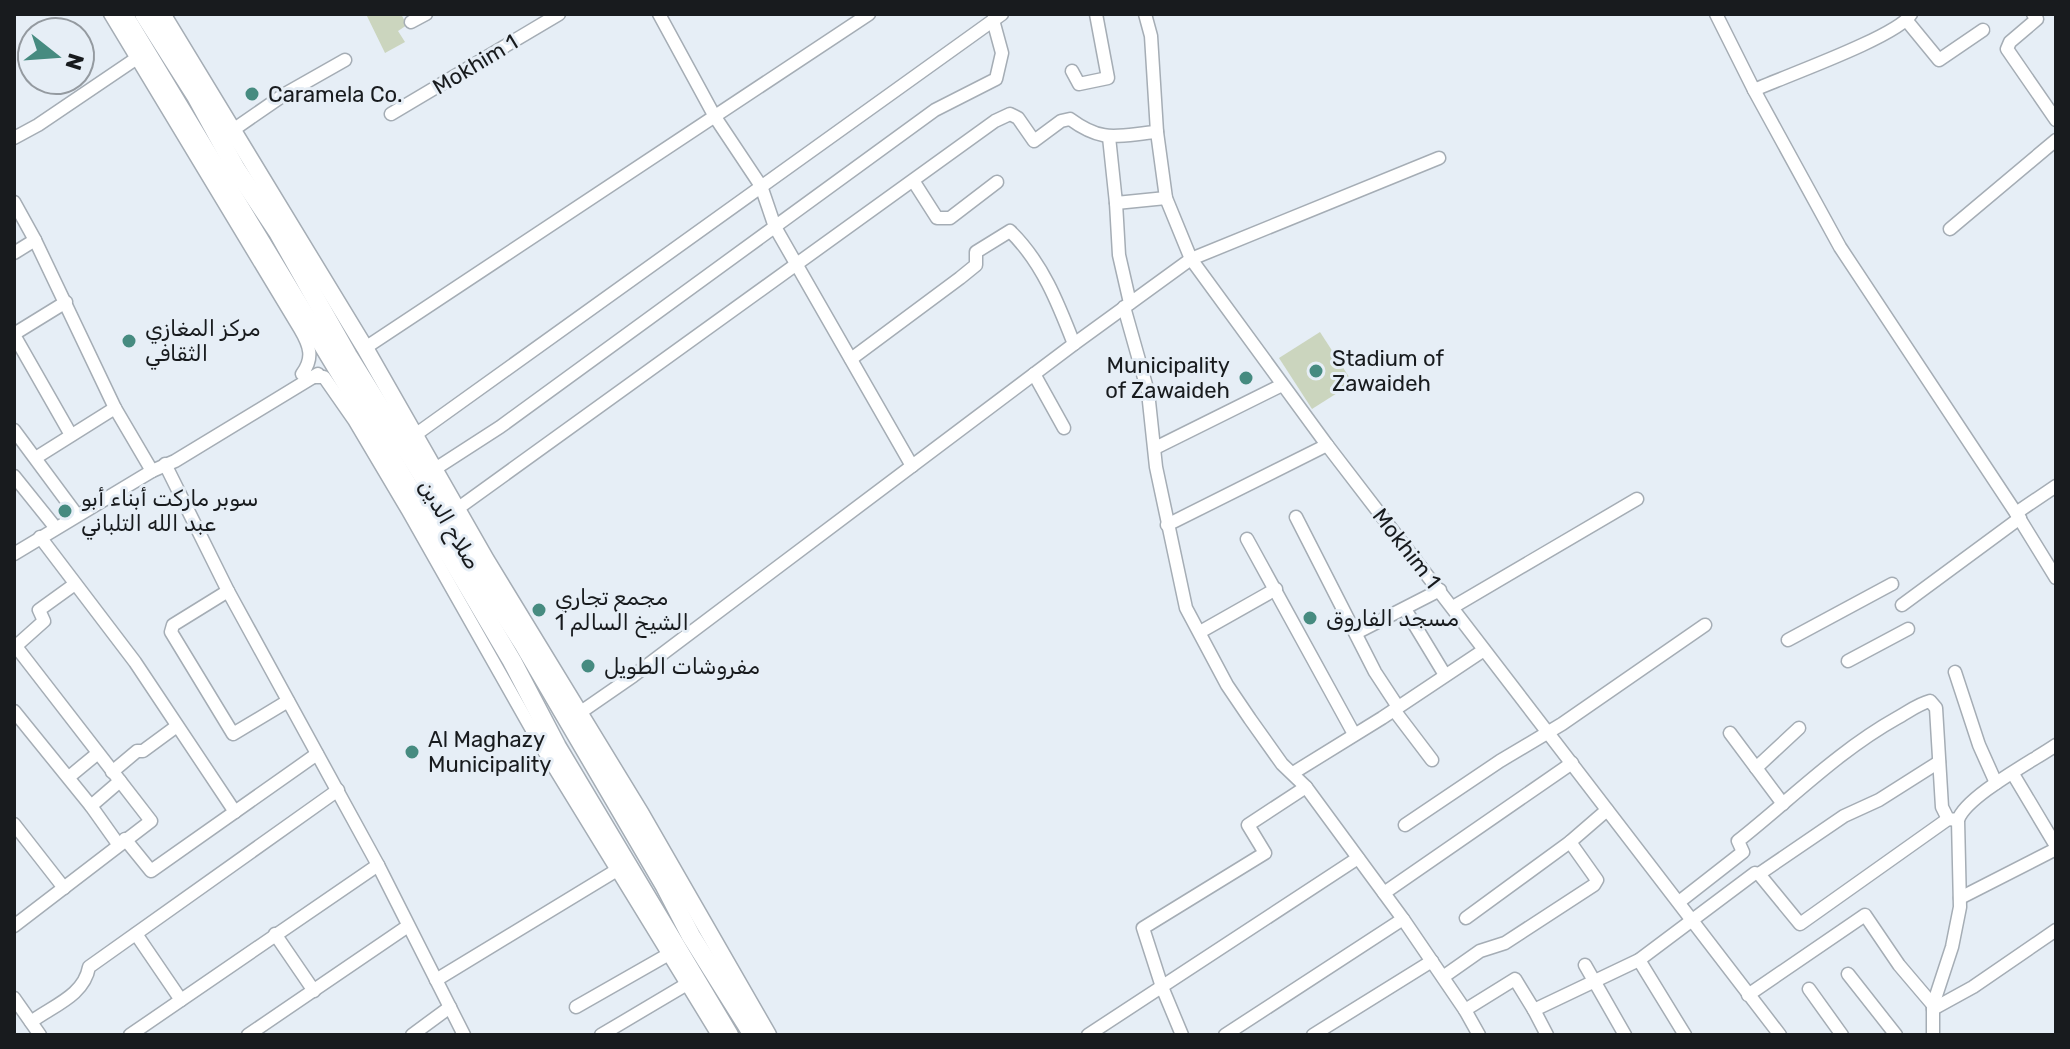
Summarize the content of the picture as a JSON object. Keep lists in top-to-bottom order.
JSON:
{
  "streets": {
    "highway": ["صلاح الدين"],
    "street": ["Mokhim 1"]
  },
  "places": [
    "Caramela Co.",
    "مركز المغازي الثقافي",
    "Stadium of Zawaideh",
    "Municipality of Zawaideh",
    "سوبر ماركت أبناء أبو عبد الله التلباني",
    "مجمع تجاري الشيخ السالم 1",
    "مسجد الفاروق",
    "مفروشات الطويل",
    "Al Maghazy Municipality"
  ],
  "north": "right"
}
